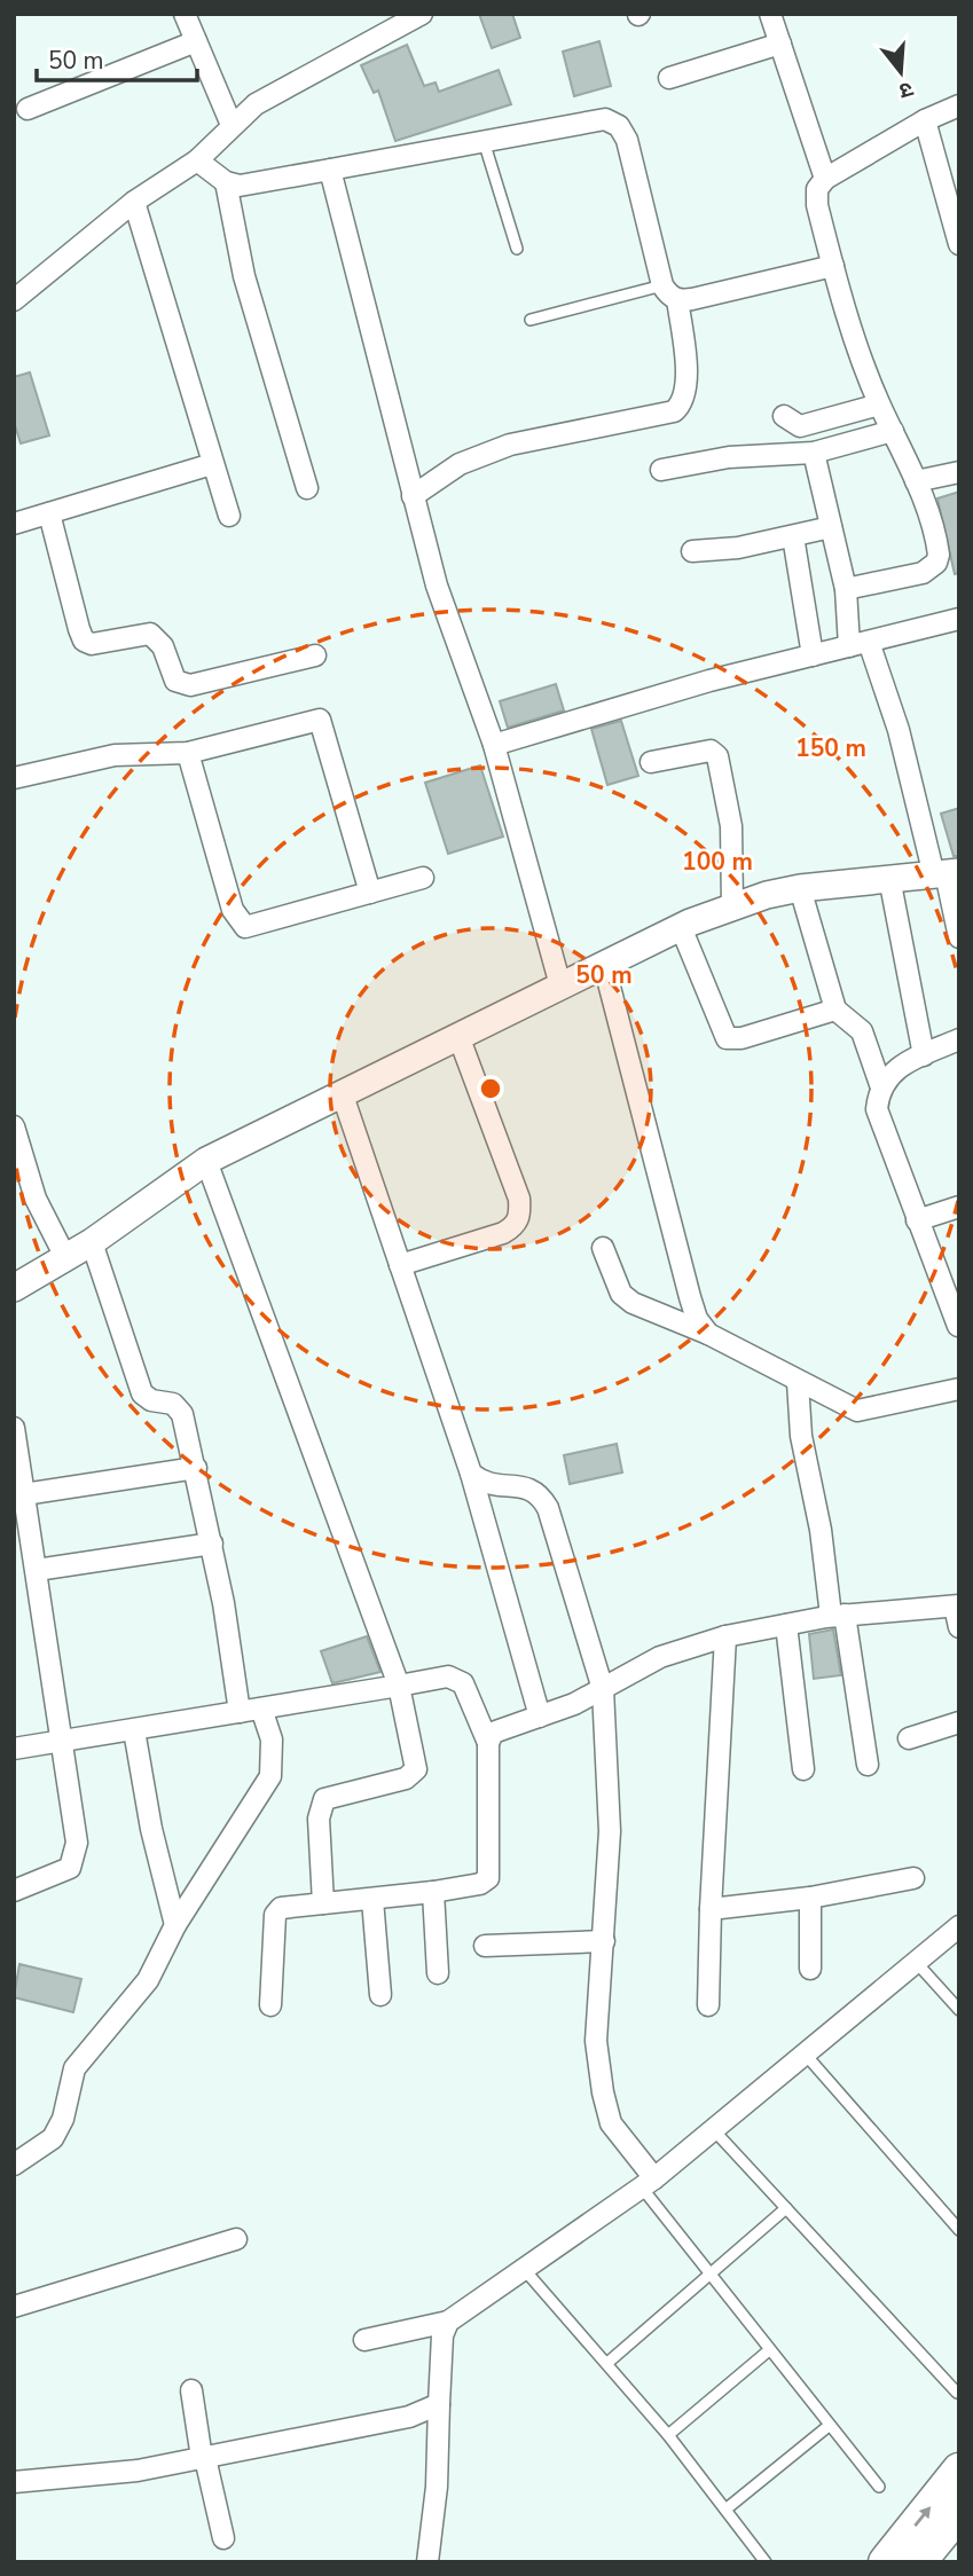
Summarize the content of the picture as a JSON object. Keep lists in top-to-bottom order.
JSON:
{
  "scale_bar": "50 m",
  "north": "bottom",
  "rings": ["150 m", "100 m", "50 m"]
}
